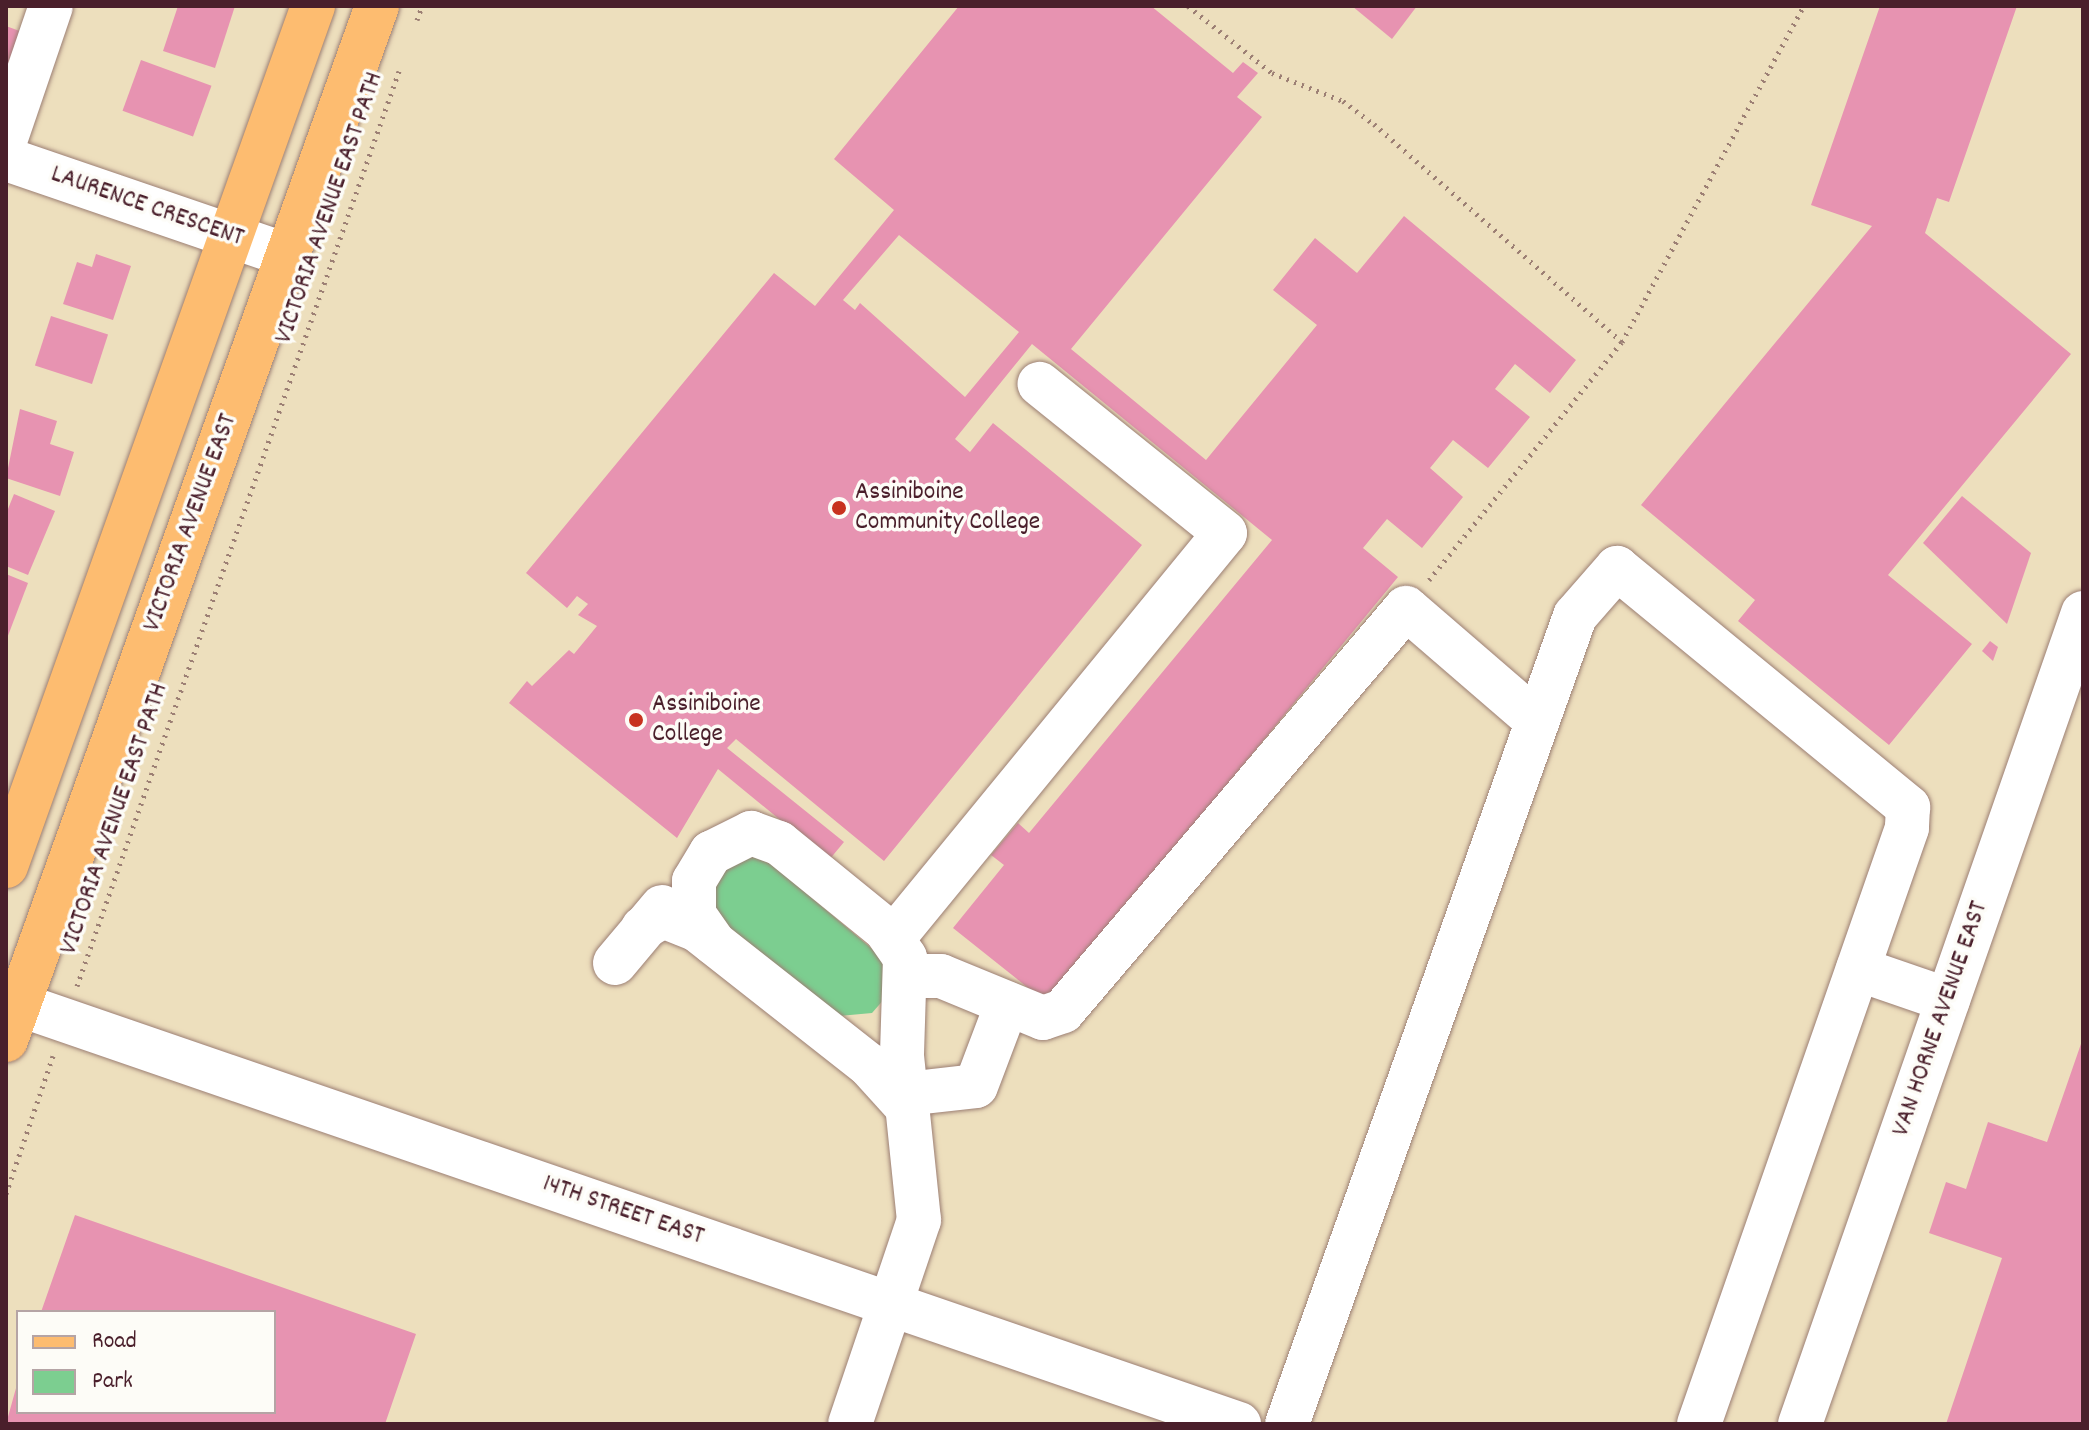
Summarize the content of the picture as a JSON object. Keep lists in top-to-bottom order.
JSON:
{
  "streets": {
    "main road": ["VICTORIA AVENUE EAST"],
    "street": ["LAURENCE CRESCENT", "VAN HORNE AVENUE EAST", "14TH STREET EAST"],
    "path": ["VICTORIA AVENUE EAST PATH"]
  },
  "crossings": [
    ["LAURENCE CRESCENT", "VICTORIA AVENUE EAST"],
    ["VICTORIA AVENUE EAST PATH", "14TH STREET EAST"],
    ["VICTORIA AVENUE EAST", "14TH STREET EAST"]
  ],
  "places": ["Assiniboine Community College", "Assiniboine College"],
  "legend": ["Road", "Park"]
}
